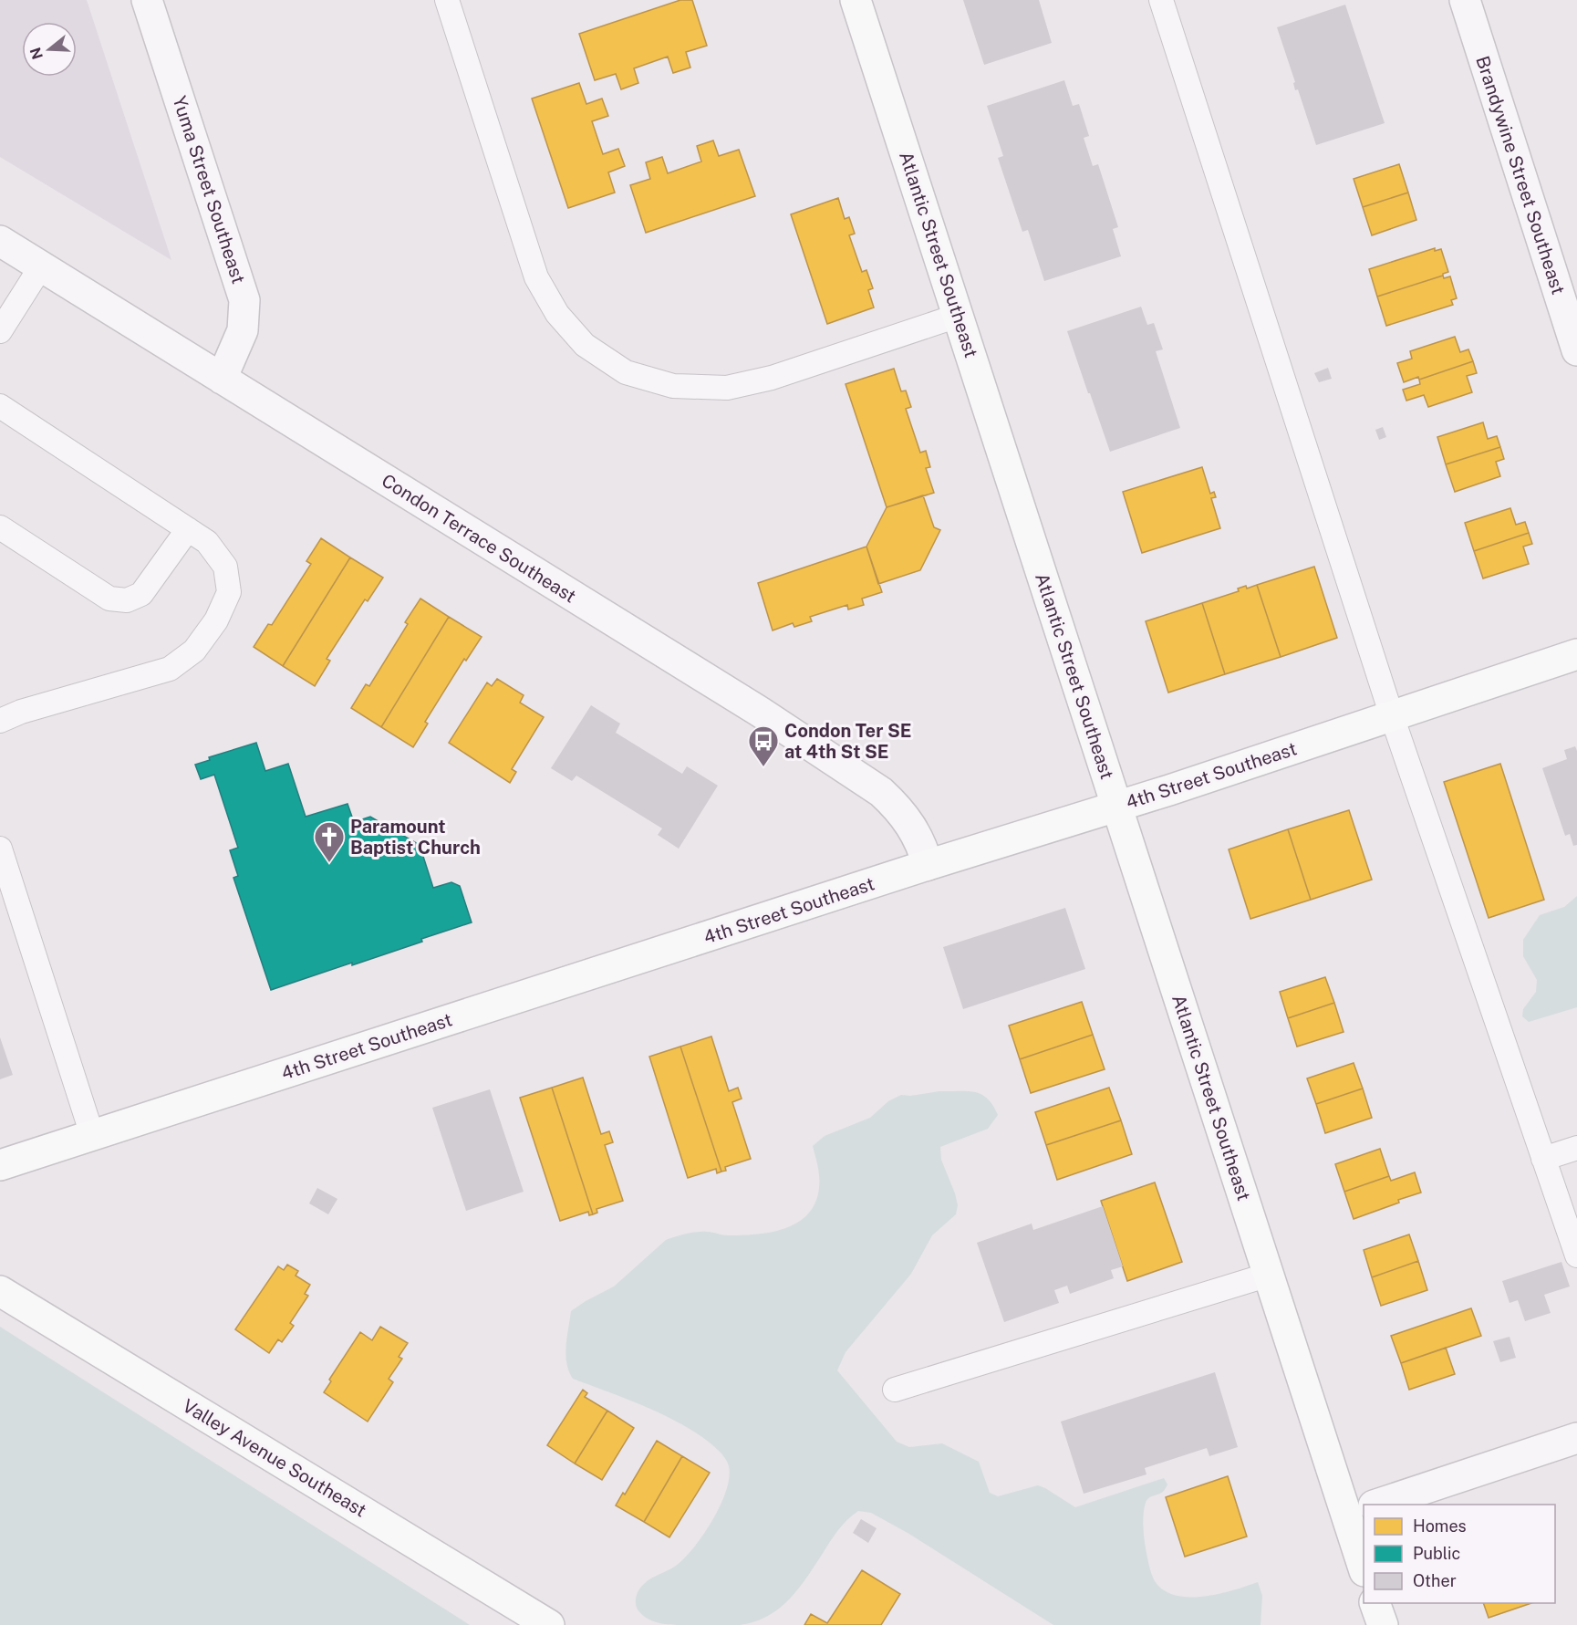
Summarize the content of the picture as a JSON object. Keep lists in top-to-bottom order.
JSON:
{
  "streets": {
    "street": [
      "Brandywine Street Southeast",
      "Yuma Street Southeast",
      "Atlantic Street Southeast",
      "Condon Terrace Southeast",
      "4th Street Southeast",
      "Valley Avenue Southeast"
    ]
  },
  "crossings": [
    ["Yuma Street Southeast", "Condon Terrace Southeast"],
    ["Atlantic Street Southeast", "4th Street Southeast"],
    ["Condon Terrace Southeast", "4th Street Southeast"]
  ],
  "places": {
    "bus stop": ["Condon Ter SE at 4th St SE"],
    "church": ["Paramount Baptist Church"]
  },
  "legend": ["Homes", "Public", "Other"],
  "north": "left"
}
